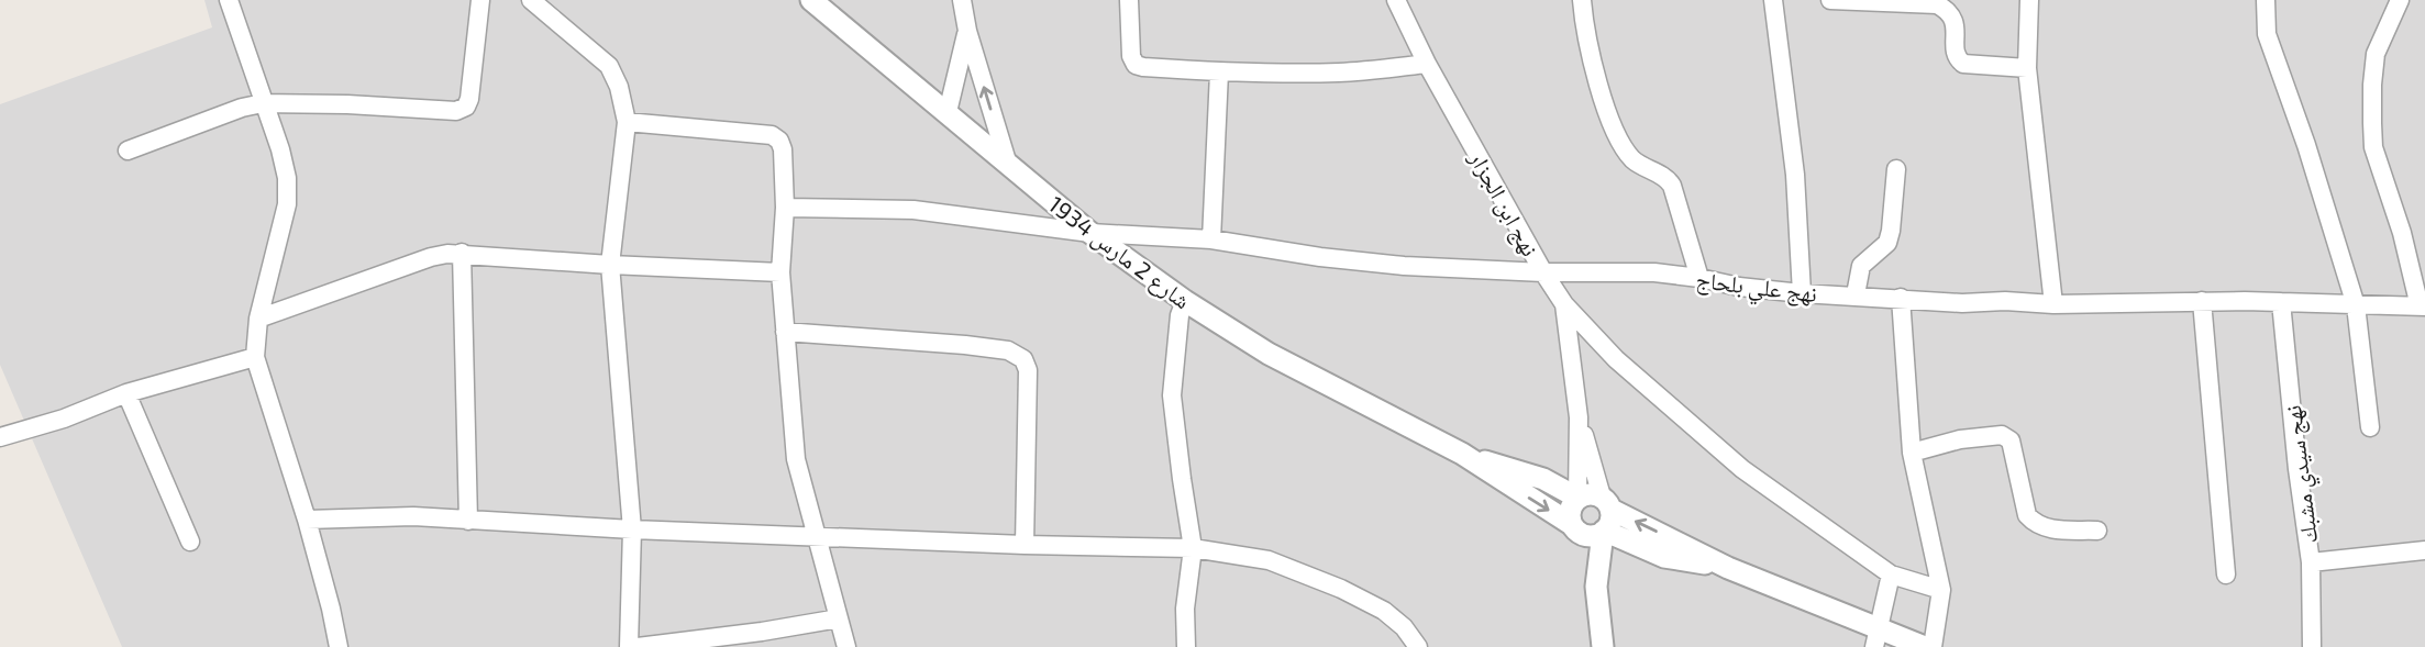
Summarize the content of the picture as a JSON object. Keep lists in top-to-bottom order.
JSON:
{
  "streets": {
    "street": [
      "نهج ابن الجزار",
      "شارع 2 مارس 1934",
      "نهج علي بلحاج",
      "نهج سيدي مشبك"
    ]
  },
  "crossings": [
    ["نهج ابن الجزار", "نهج علي بلحاج"],
    ["شارع 2 مارس 1934", "نهج علي بلحاج"],
    ["نهج علي بلحاج", "نهج سيدي مشبك"]
  ]
}
